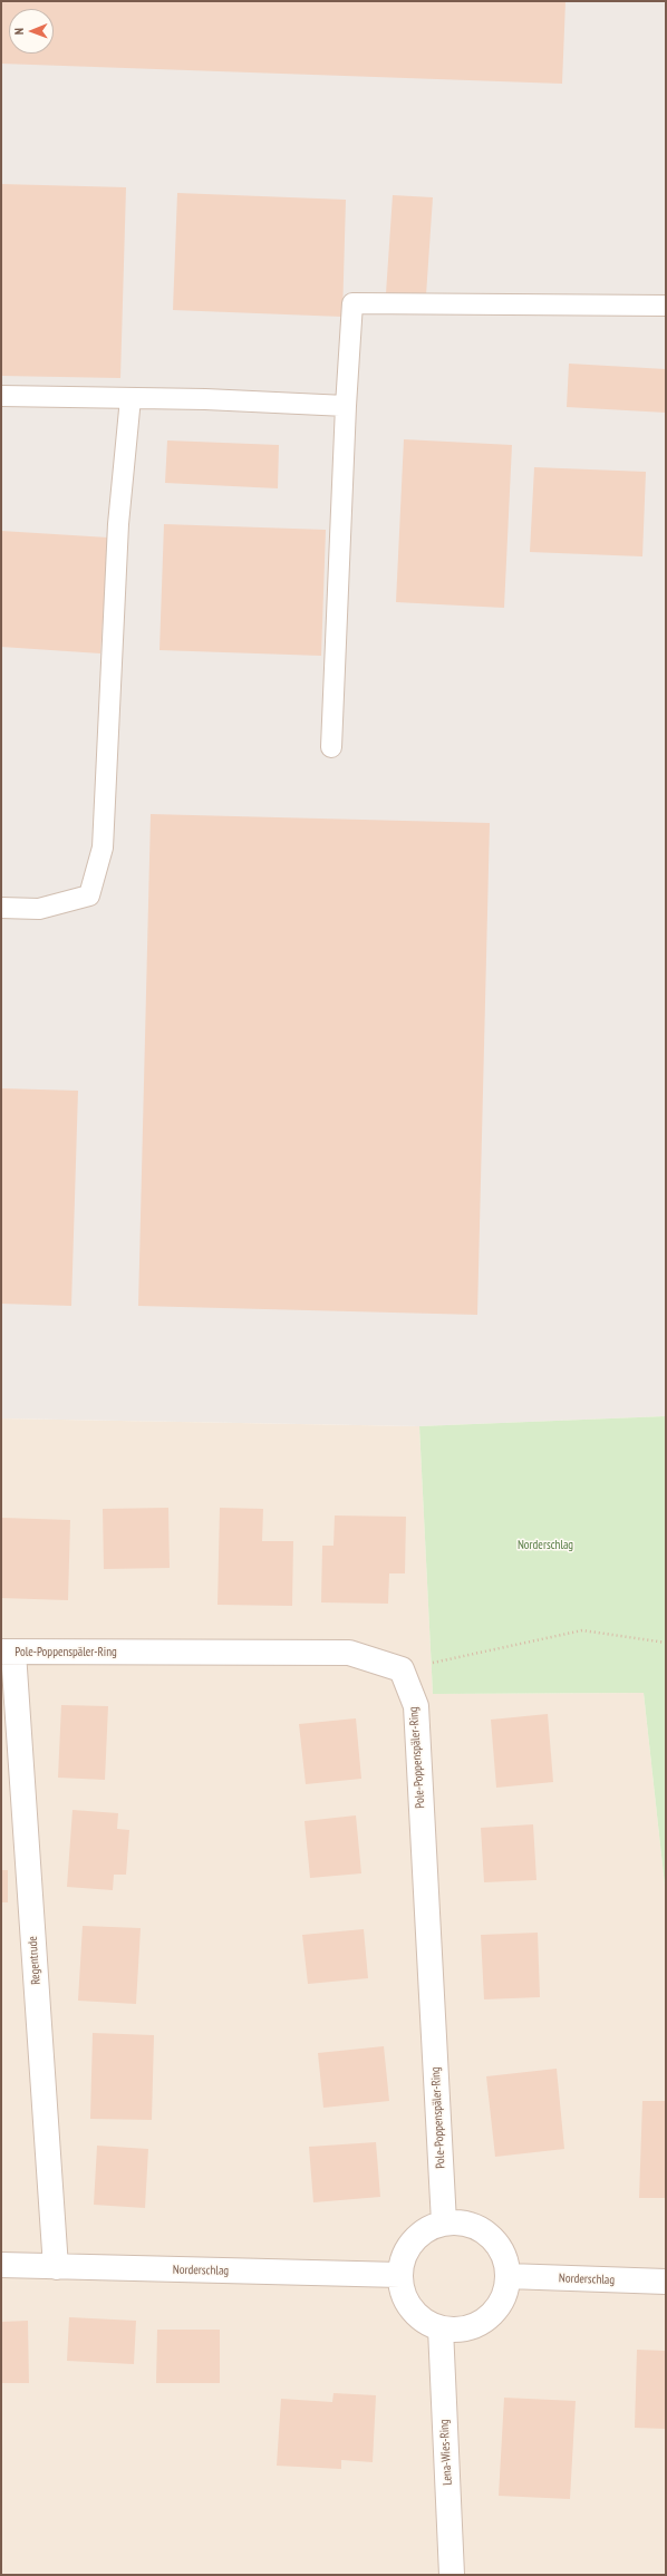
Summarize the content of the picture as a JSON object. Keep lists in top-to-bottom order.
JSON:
{
  "streets": {
    "street": [
      "Pole-Poppenspäler-Ring",
      "Regentrude",
      "Norderschlag",
      "Lena-Wies-Ring"
    ]
  },
  "crossings": [
    ["Pole-Poppenspäler-Ring", "Regentrude"],
    ["Pole-Poppenspäler-Ring", "Norderschlag"],
    ["Pole-Poppenspäler-Ring", "Lena-Wies-Ring"],
    ["Regentrude", "Norderschlag"],
    ["Norderschlag", "Lena-Wies-Ring"]
  ],
  "parks": ["Norderschlag"],
  "north": "left"
}
